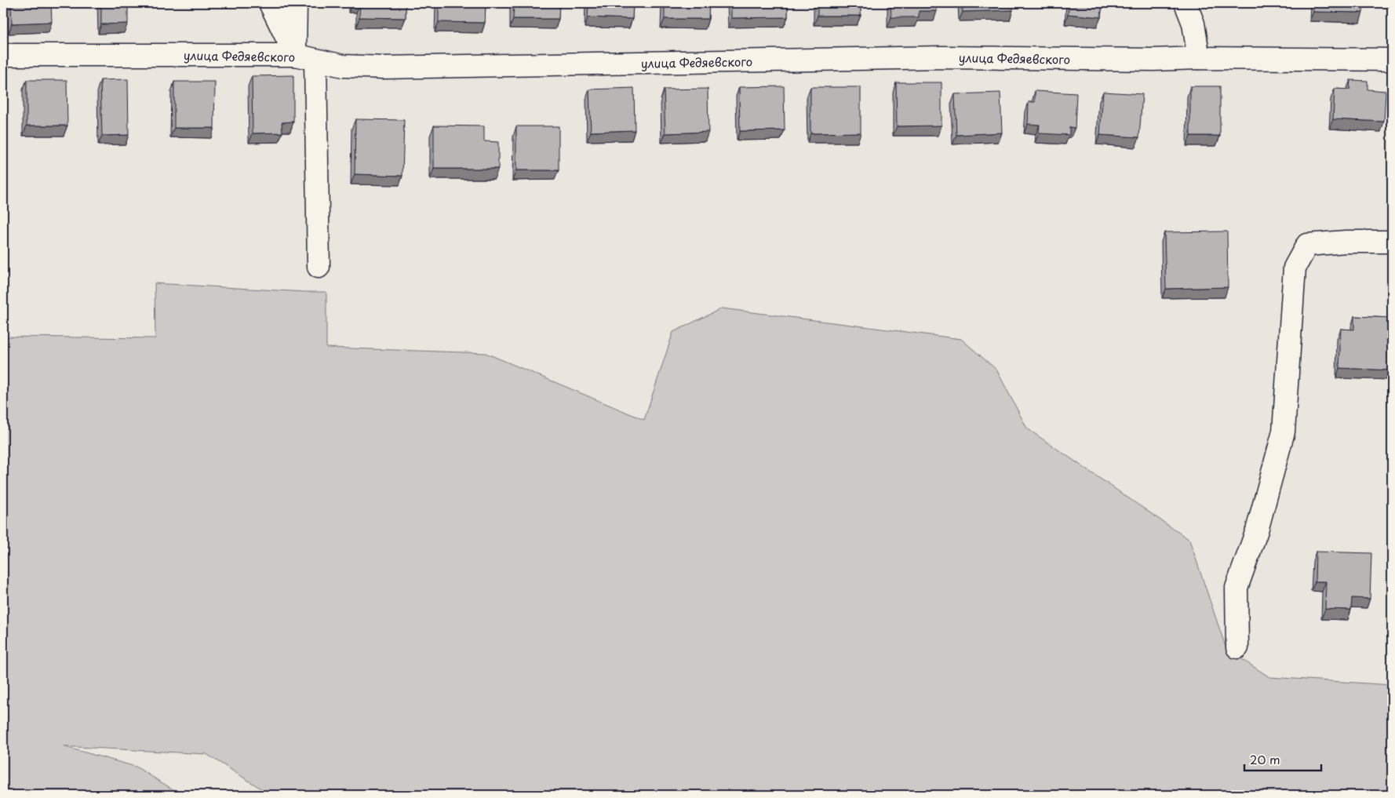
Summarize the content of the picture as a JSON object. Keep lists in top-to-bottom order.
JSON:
{
  "streets": {
    "street": ["улица Федяевского"]
  },
  "scale_bar": "20 m"
}
